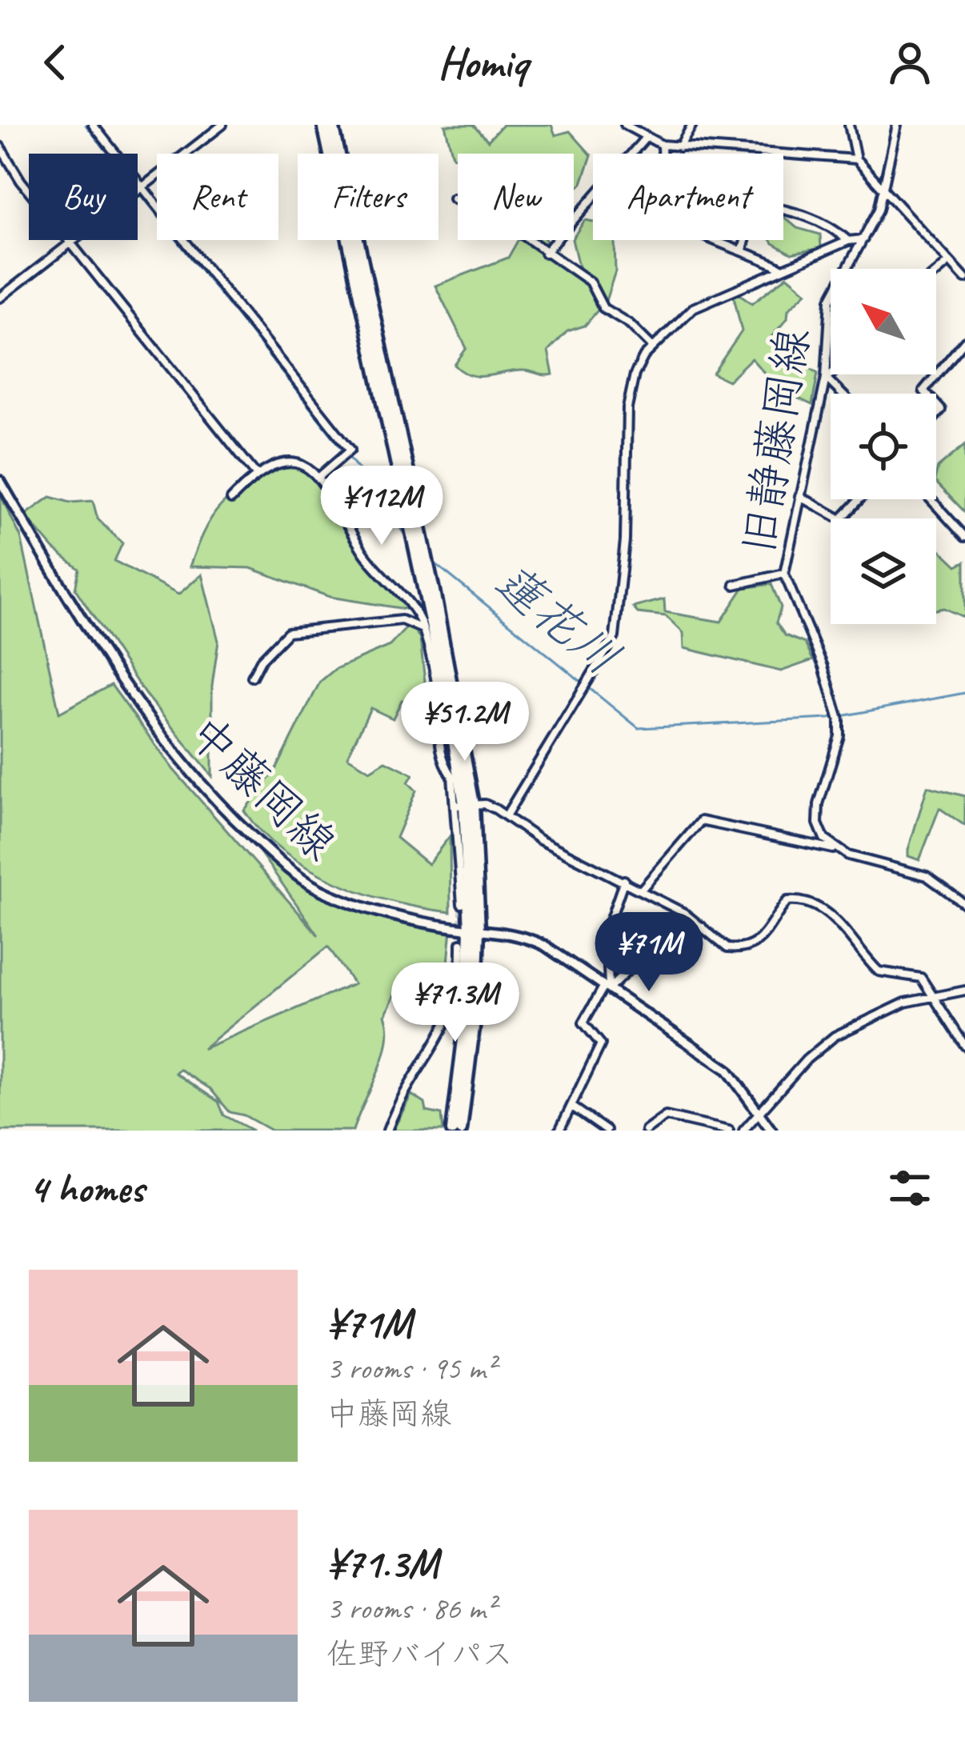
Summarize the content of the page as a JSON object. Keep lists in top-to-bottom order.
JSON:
{
  "streets": {
    "main road": ["中藤岡線"],
    "street": ["旧静藤岡線"]
  },
  "water": ["蓮花川"],
  "north": "top left",
  "page": {
    "header": "Homiq",
    "chip": [
      "Buy",
      "Rent",
      "Filters",
      "New",
      "Apartment"
    ],
    "price": [
      "¥112M",
      "¥51.2M",
      "¥71M",
      "¥71.3M"
    ],
    "heading": "4 homes",
    "list": [
      {
        "name": "¥71M",
        "note": "3 rooms · 95 m² · 中藤岡線"
      },
      {
        "name": "¥71.3M",
        "note": "3 rooms · 86 m² · 佐野バイパス"
      }
    ]
  }
}
